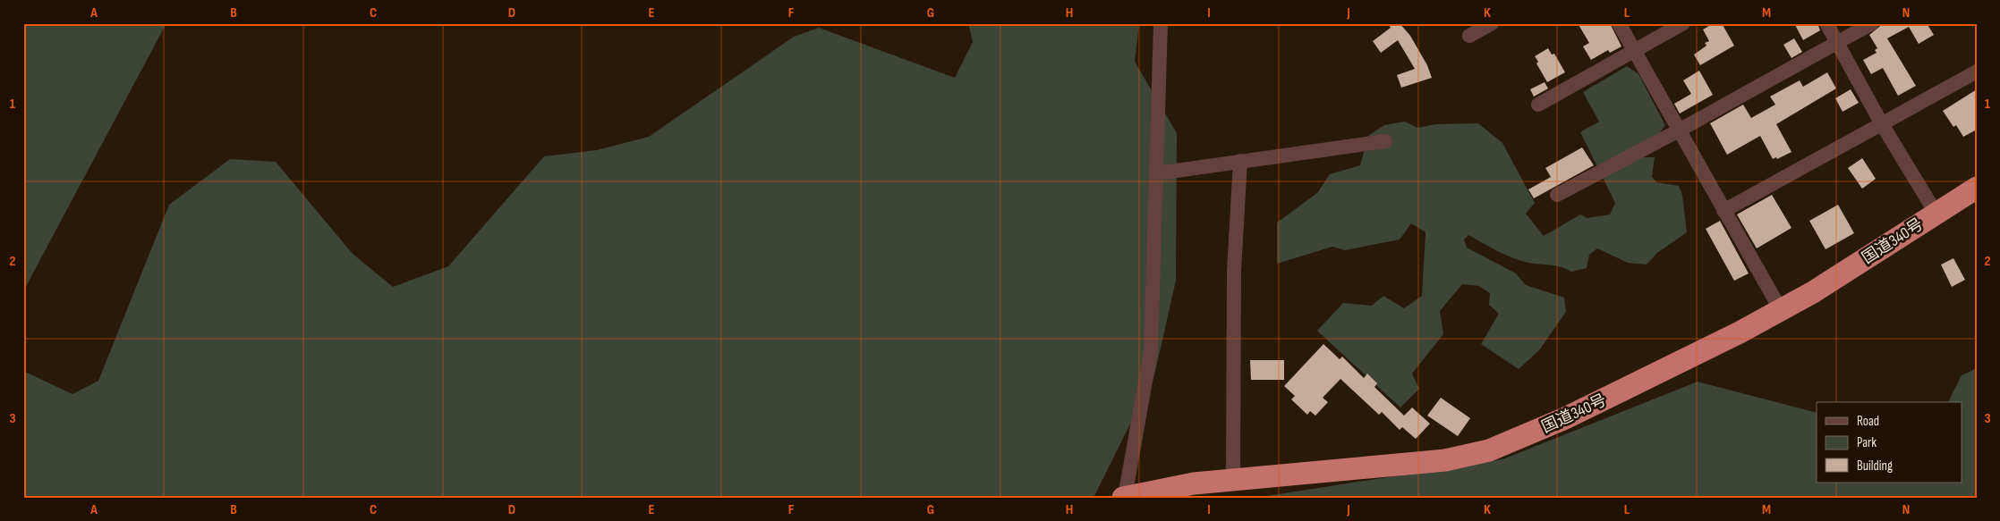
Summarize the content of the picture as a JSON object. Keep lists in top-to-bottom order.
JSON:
{
  "streets": {
    "highway": ["国道340号"]
  },
  "legend": ["Road", "Park", "Building"],
  "grid": {
    "columns": [
      "A",
      "B",
      "C",
      "D",
      "E",
      "F",
      "G",
      "H",
      "I",
      "J",
      "K",
      "L",
      "M",
      "N"
    ],
    "rows": ["1", "2", "3"]
  }
}
